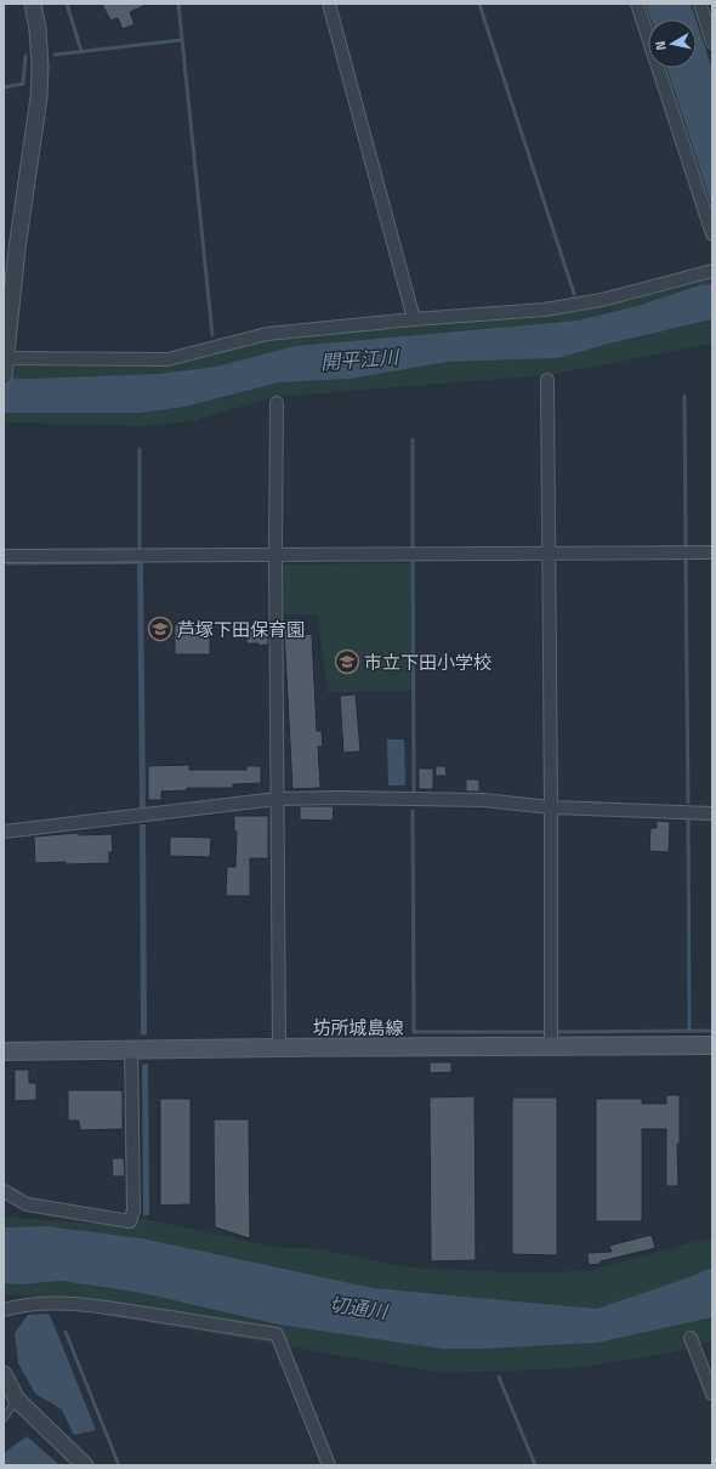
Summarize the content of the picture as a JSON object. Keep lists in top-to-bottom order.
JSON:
{
  "streets": {
    "main road": ["坊所城島線"]
  },
  "water": ["開平江川", "切通川"],
  "places": {
    "school or university": ["芦塚下田保育園", "市立下田小学校"]
  },
  "north": "left"
}
